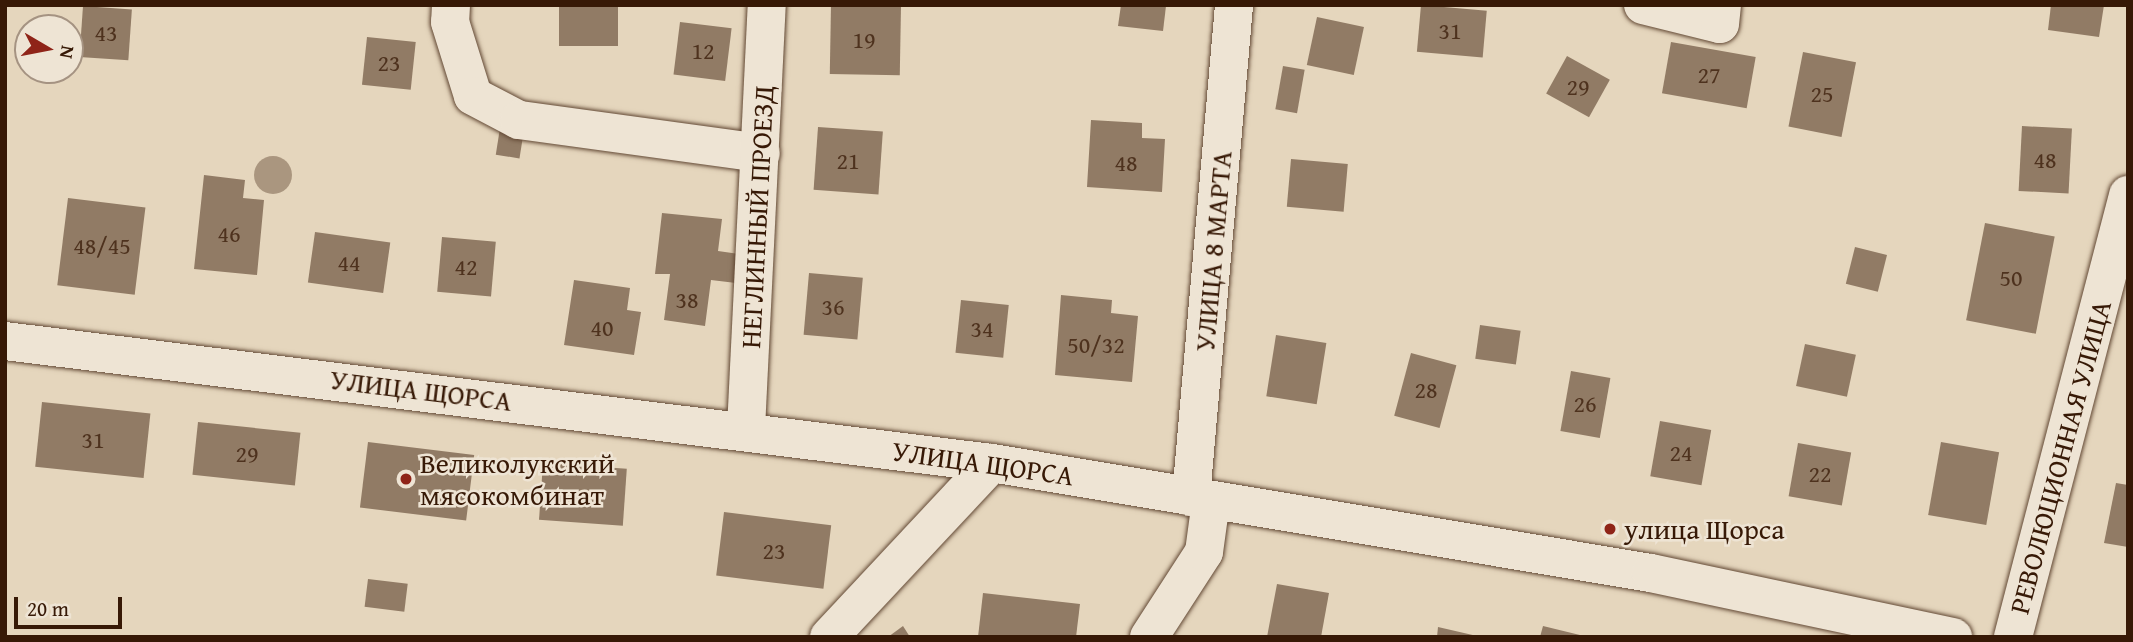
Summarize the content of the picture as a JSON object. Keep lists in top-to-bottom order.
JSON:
{
  "streets": {
    "street": [
      "НЕГЛИННЫЙ ПРОЕЗД",
      "УЛИЦА 8 МАРТА",
      "УЛИЦА ЩОРСА",
      "РЕВОЛЮЦИОННАЯ УЛИЦА"
    ]
  },
  "crossings": [
    ["НЕГЛИННЫЙ ПРОЕЗД", "УЛИЦА ЩОРСА"],
    ["УЛИЦА 8 МАРТА", "УЛИЦА ЩОРСА"]
  ],
  "places": ["Великолукский мясокомбинат", "улица Щорса"],
  "house_numbers": [
    "31",
    "43",
    "19",
    "12",
    "23",
    "27",
    "29",
    "25",
    "48",
    "21",
    "48",
    "46",
    "48/45",
    "44",
    "42",
    "50",
    "38",
    "36",
    "40",
    "34",
    "50/32",
    "28",
    "26",
    "31",
    "24",
    "29",
    "22",
    "23"
  ],
  "scale_bar": "20 m",
  "north": "right"
}
